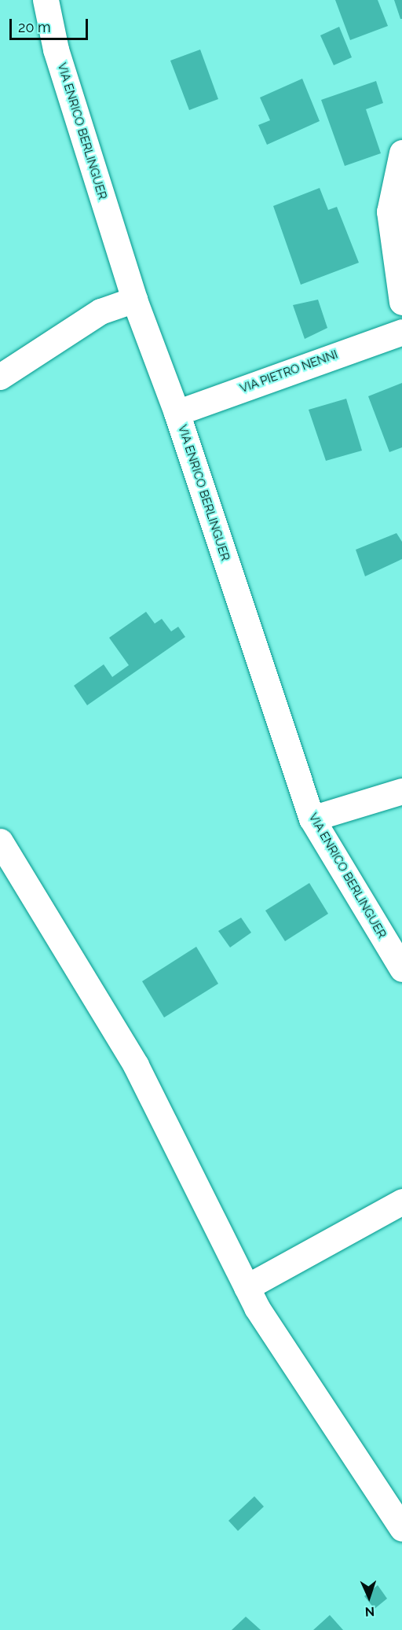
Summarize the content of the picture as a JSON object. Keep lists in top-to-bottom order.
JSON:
{
  "streets": {
    "street": ["VIA ENRICO BERLINGUER", "VIA PIETRO NENNI"]
  },
  "crossings": [
    ["VIA ENRICO BERLINGUER", "VIA PIETRO NENNI"]
  ],
  "scale_bar": "20 m",
  "north": "bottom"
}
